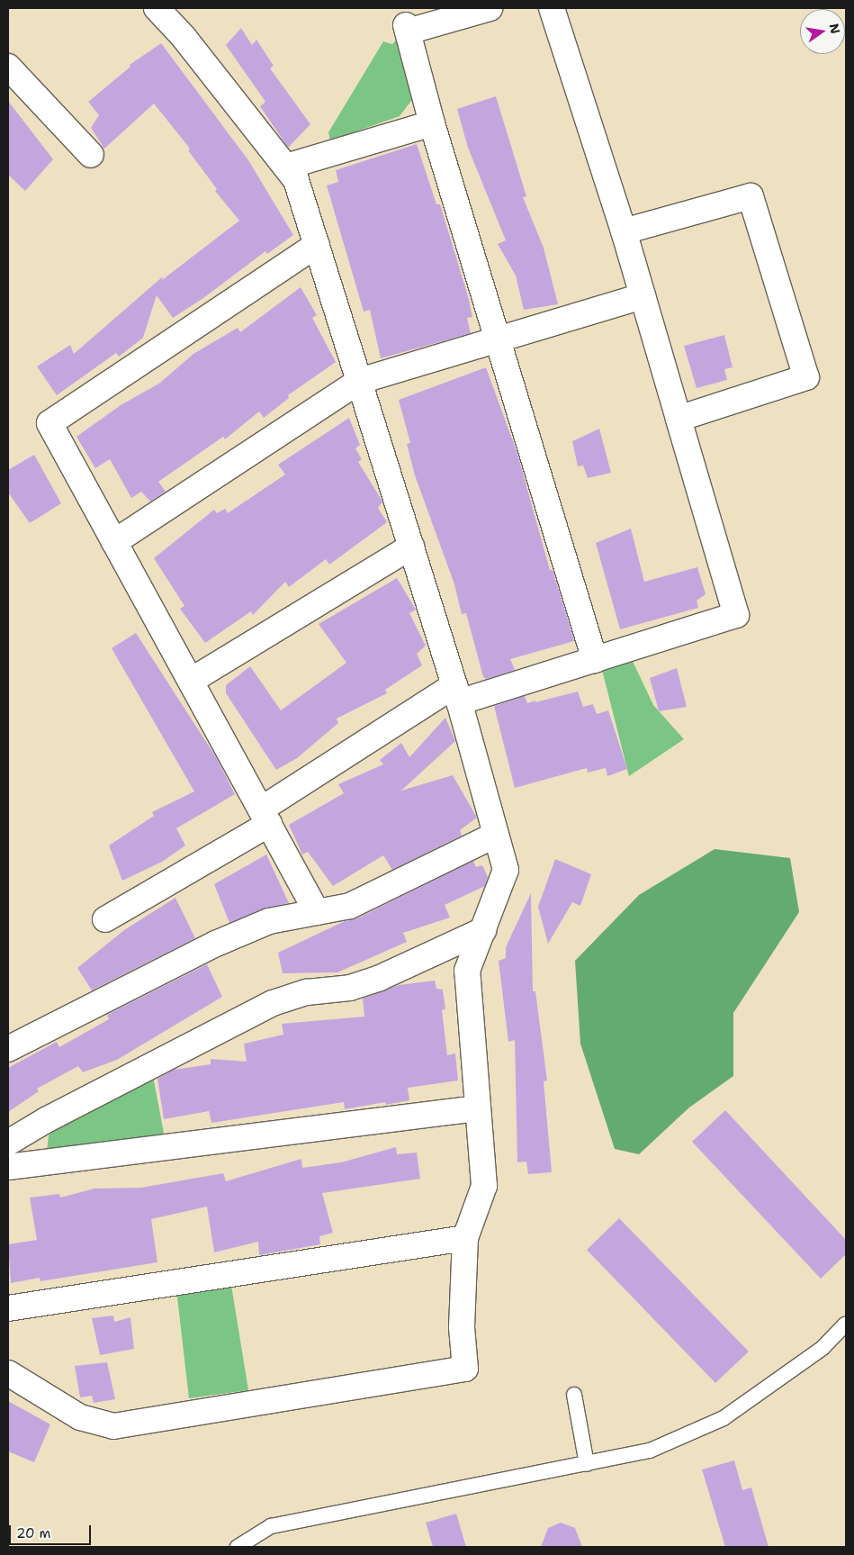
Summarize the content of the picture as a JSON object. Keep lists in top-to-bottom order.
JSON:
{
  "scale_bar": "20 m",
  "north": "right"
}
